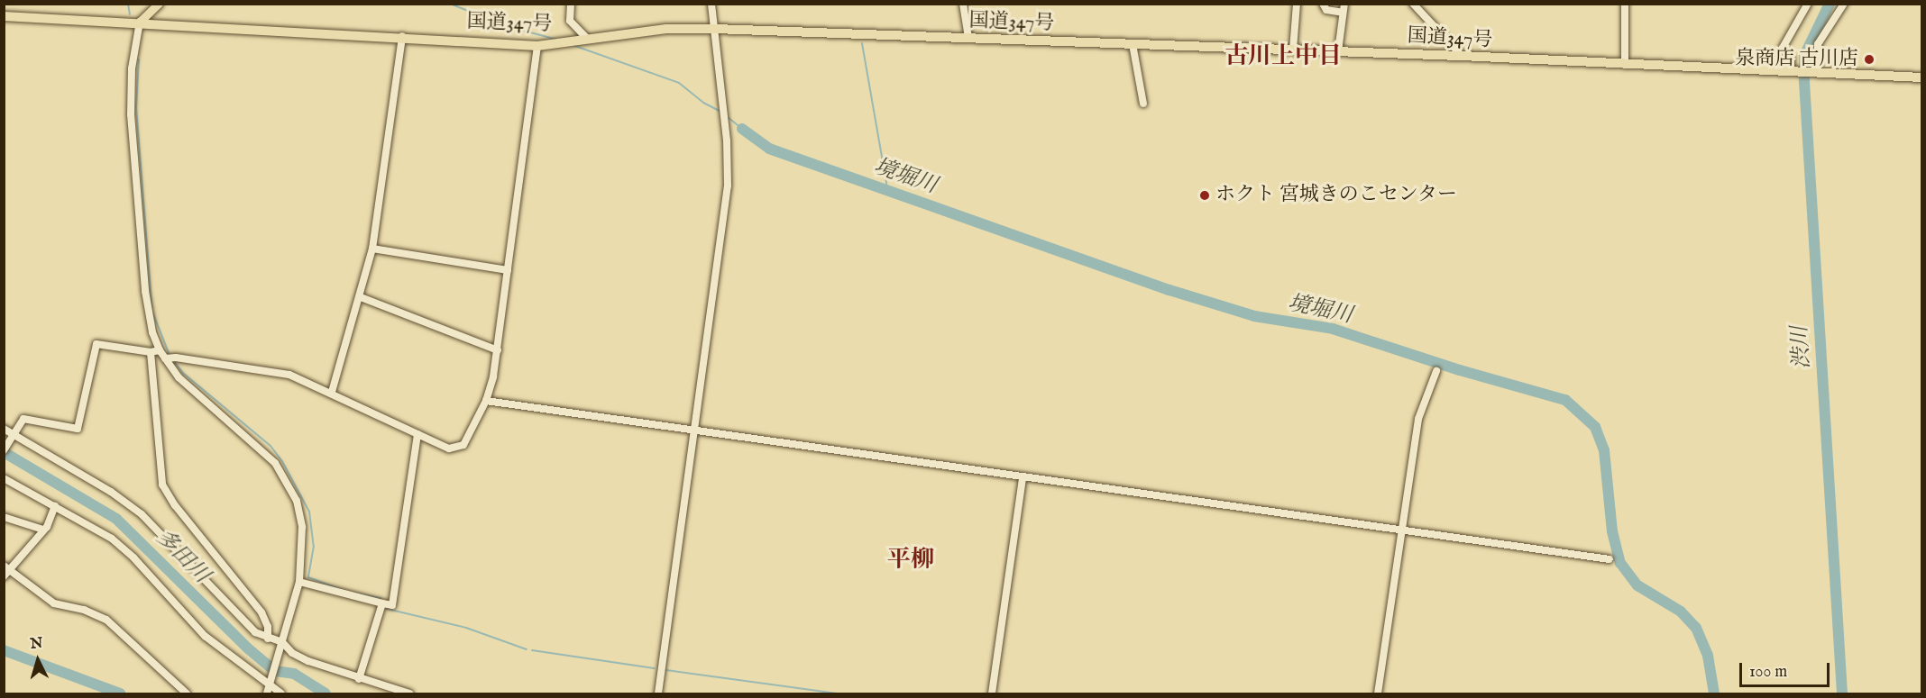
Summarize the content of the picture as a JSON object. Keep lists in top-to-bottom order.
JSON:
{
  "streets": {
    "highway": ["国道347号"]
  },
  "districts": ["古川上中目", "平柳"],
  "water": ["境堀川", "渋川", "多田川"],
  "places": ["泉商店 古川店", "ホクト 宮城きのこセンター"],
  "scale_bar": "100 m",
  "north": "top"
}
